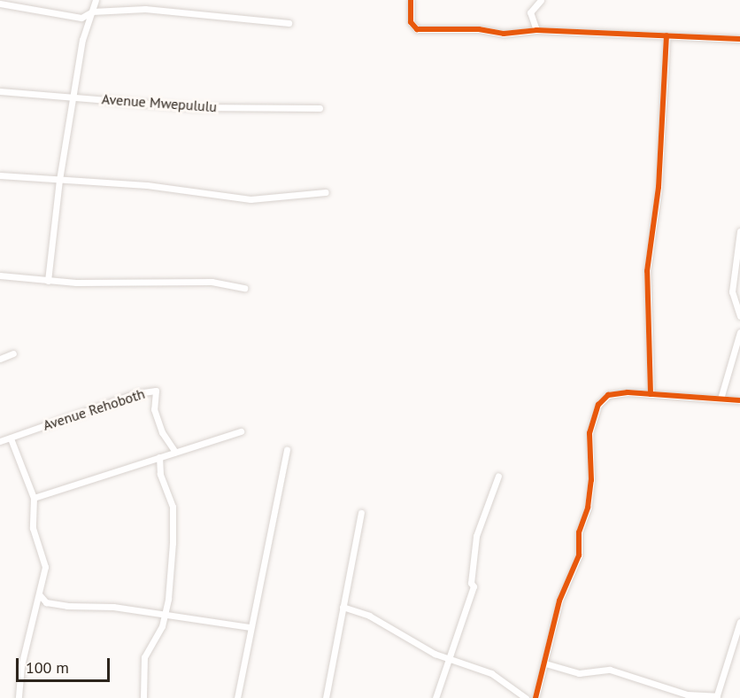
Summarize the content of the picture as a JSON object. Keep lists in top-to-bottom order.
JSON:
{
  "streets": {
    "street": ["Avenue Mwepululu", "Avenue Rehoboth"]
  },
  "scale_bar": "100 m"
}
